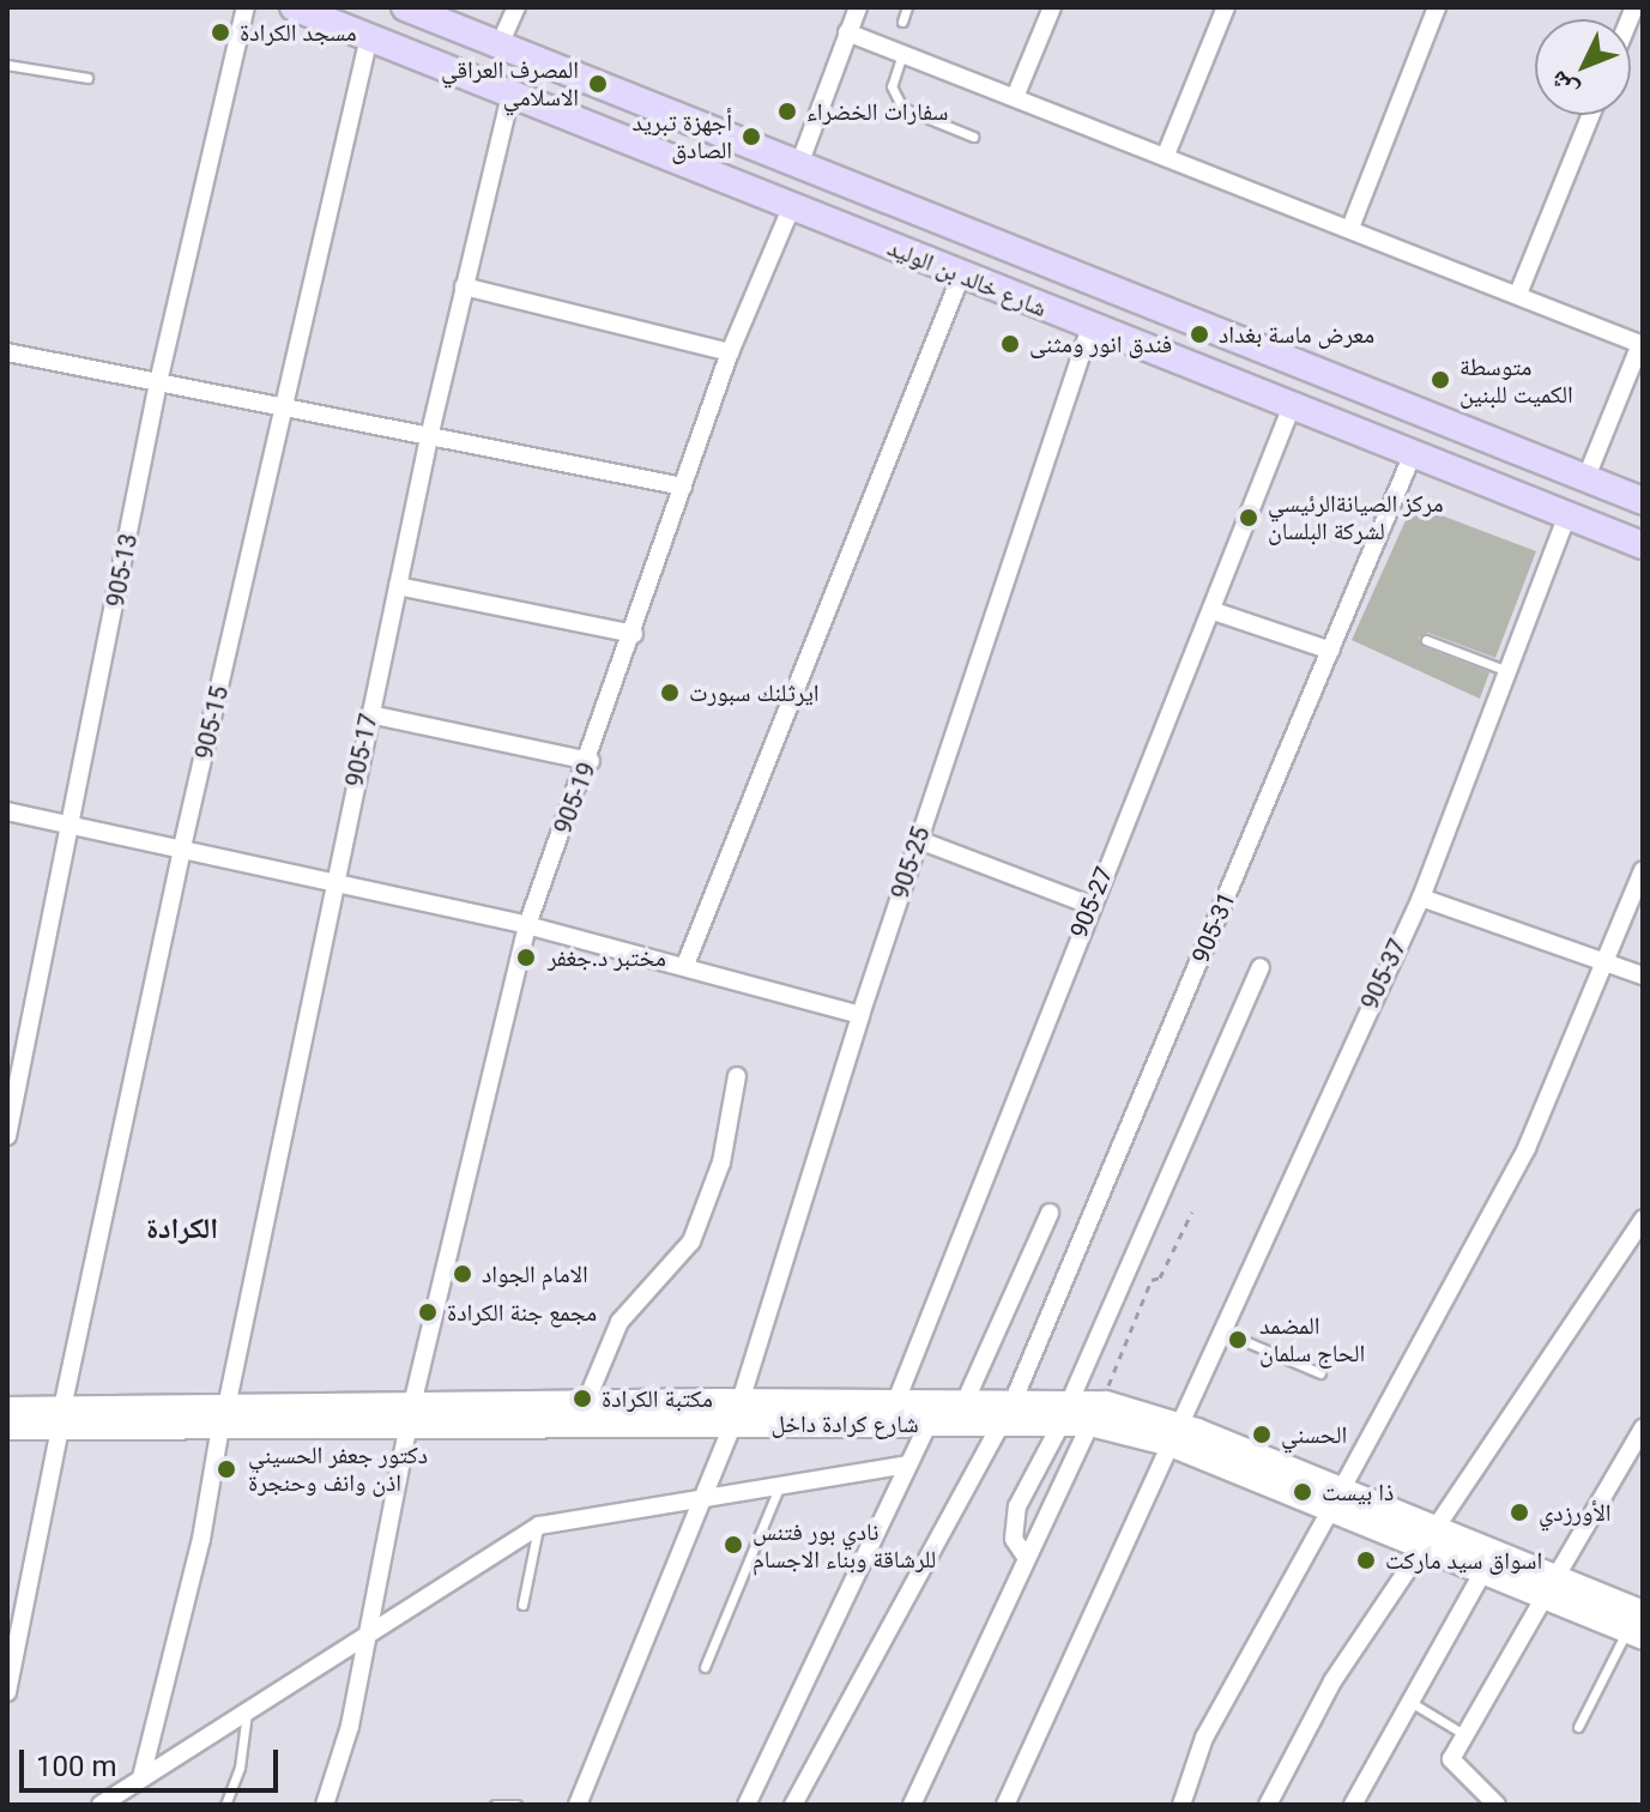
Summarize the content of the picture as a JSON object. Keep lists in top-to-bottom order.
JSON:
{
  "streets": {
    "main road": ["شارع خالد بن الوليد", "شارع كرادة داخل"],
    "street": [
      "905-13",
      "905-15",
      "905-17",
      "905-19",
      "905-25",
      "905-27",
      "905-31",
      "905-37"
    ]
  },
  "crossings": [
    ["شارع خالد بن الوليد", "905-15"],
    ["شارع خالد بن الوليد", "905-17"],
    ["شارع خالد بن الوليد", "905-19"],
    ["شارع خالد بن الوليد", "905-25"],
    ["شارع خالد بن الوليد", "905-27"],
    ["شارع خالد بن الوليد", "905-31"],
    ["شارع خالد بن الوليد", "905-37"],
    ["905-15", "شارع كرادة داخل"],
    ["905-17", "شارع كرادة داخل"],
    ["905-19", "شارع كرادة داخل"],
    ["905-25", "شارع كرادة داخل"],
    ["905-27", "شارع كرادة داخل"],
    ["905-31", "شارع كرادة داخل"],
    ["905-37", "شارع كرادة داخل"]
  ],
  "districts": ["الكرادة"],
  "places": [
    "مسجد الكرادة",
    "المصرف العراقي الاسلامي",
    "سفارات الخضراء",
    "أجهزة تبريد الصادق",
    "معرض ماسة بغداد",
    "فندق انور ومثنى",
    "متوسطة الكميت للبنين",
    "مركز الصيانةالرئيسي لشركة البلسان",
    "ايرثلنك سبورت",
    "مختبر د.جغفر",
    "الامام الجواد",
    "مجمع جنة الكرادة",
    "المضمد الحاج سلمان",
    "مكتبة الكرادة",
    "الحسني",
    "دكتور جعفر الحسيني اذن وانف وحنجرة",
    "ذا بيست",
    "الأورزدي",
    "نادي بور فتنس للرشاقة وبناء الاجسام",
    "اسواق سيد ماركت"
  ],
  "scale_bar": "100 m",
  "north": "bottom left"
}
